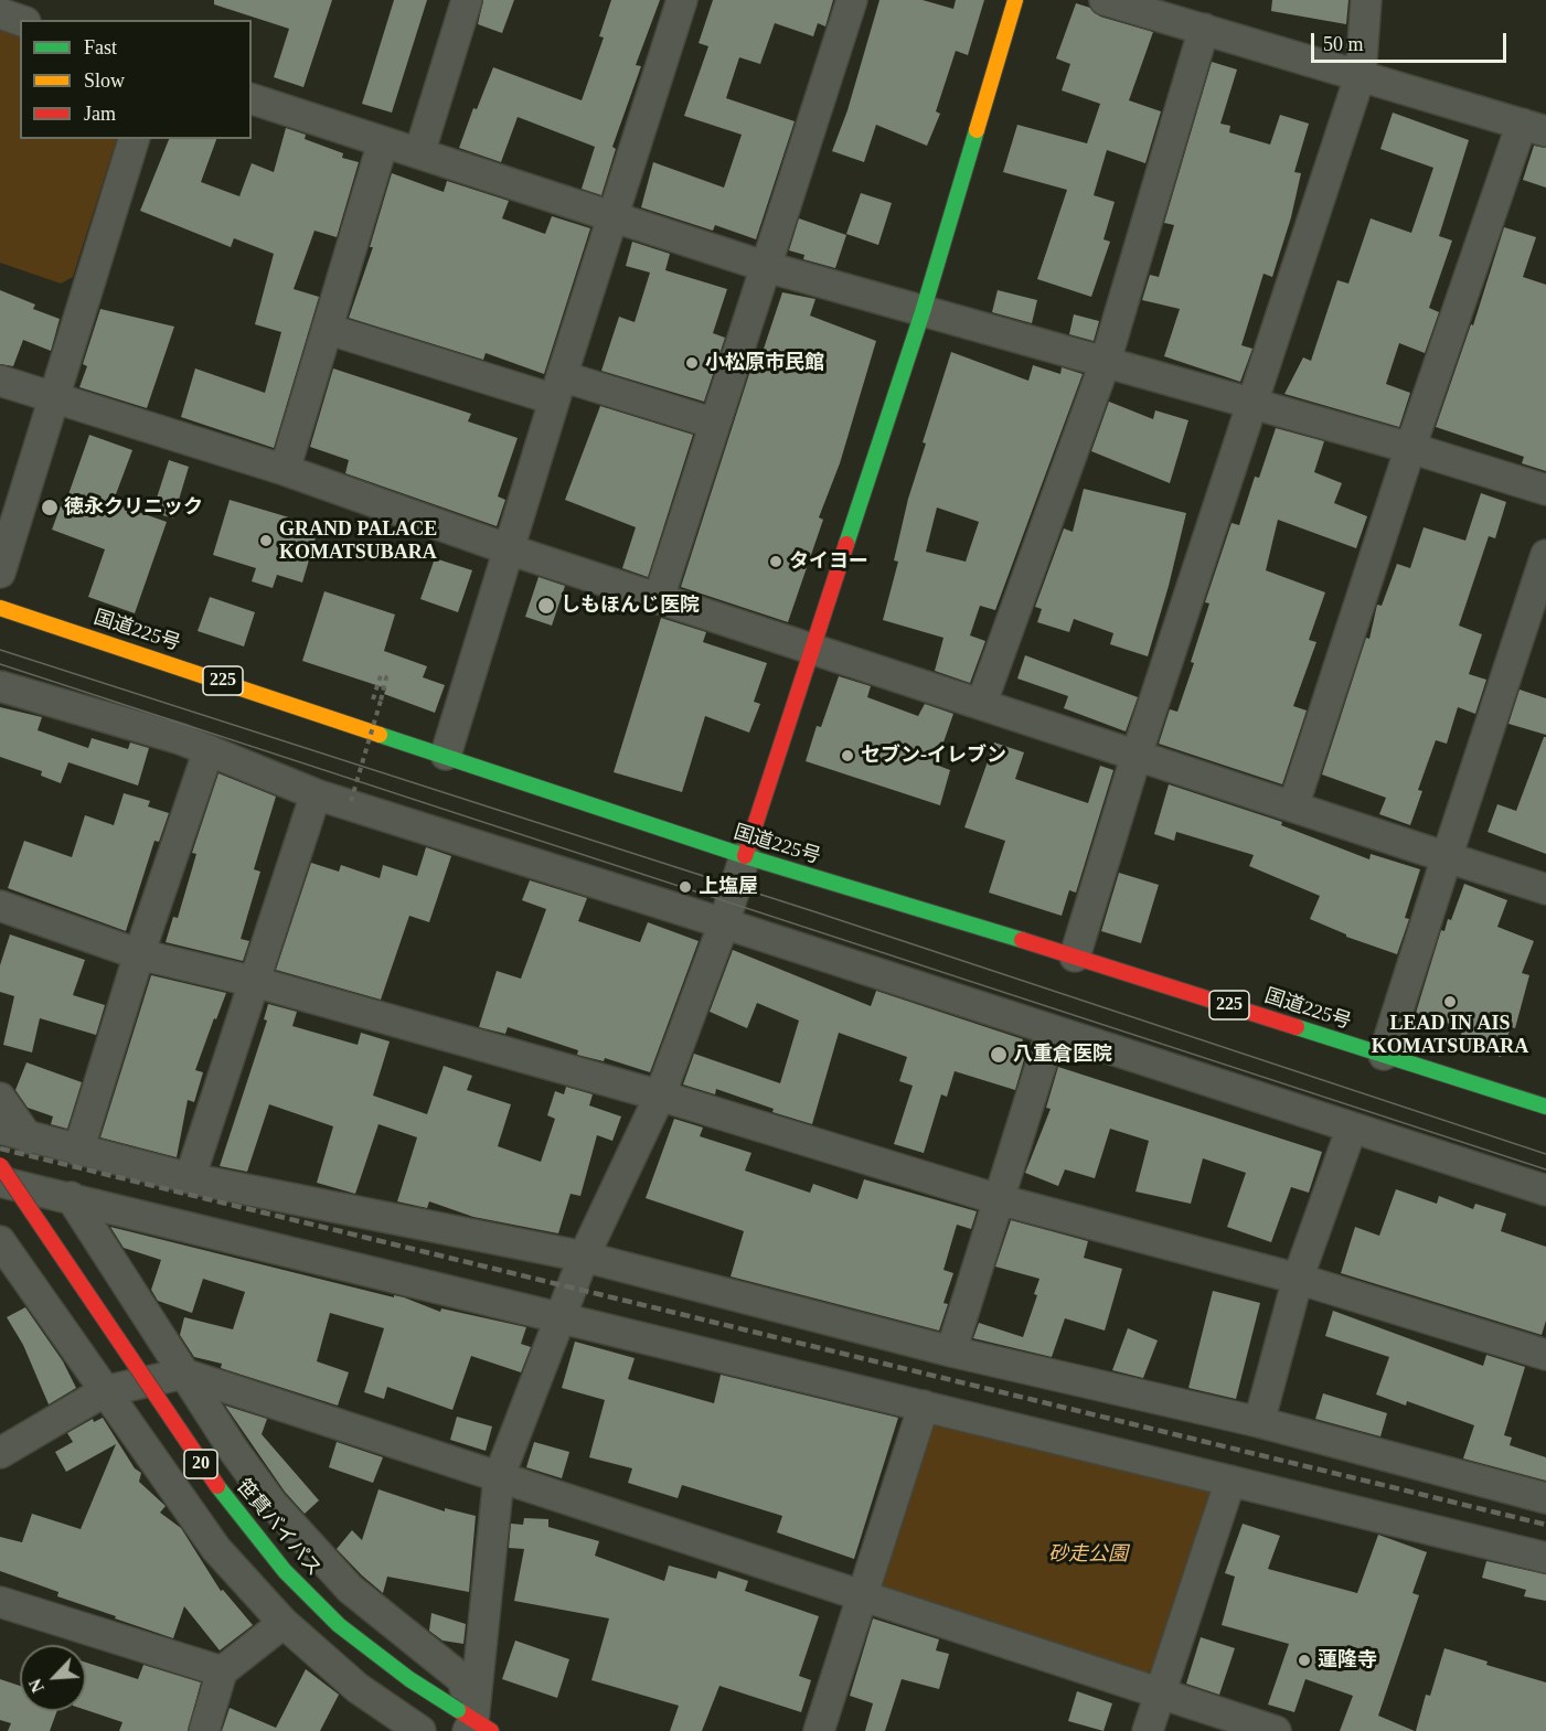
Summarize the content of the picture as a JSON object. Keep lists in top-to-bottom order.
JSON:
{
  "streets": {
    "main road": [
      "国道225号",
      "225",
      "20",
      "笹貫バイパス"
    ]
  },
  "parks": ["砂走公園"],
  "places": [
    "小松原市民館",
    "徳永クリニック",
    "GRAND PALACE KOMATSUBARA",
    "タイヨー",
    "しもほんじ医院",
    "セブン-イレブン",
    "上塩屋",
    "LEAD IN AIS KOMATSUBARA",
    "八重倉医院",
    "蓮隆寺"
  ],
  "legend": ["Fast", "Slow", "Jam"],
  "scale_bar": "50 m",
  "north": "bottom left"
}
